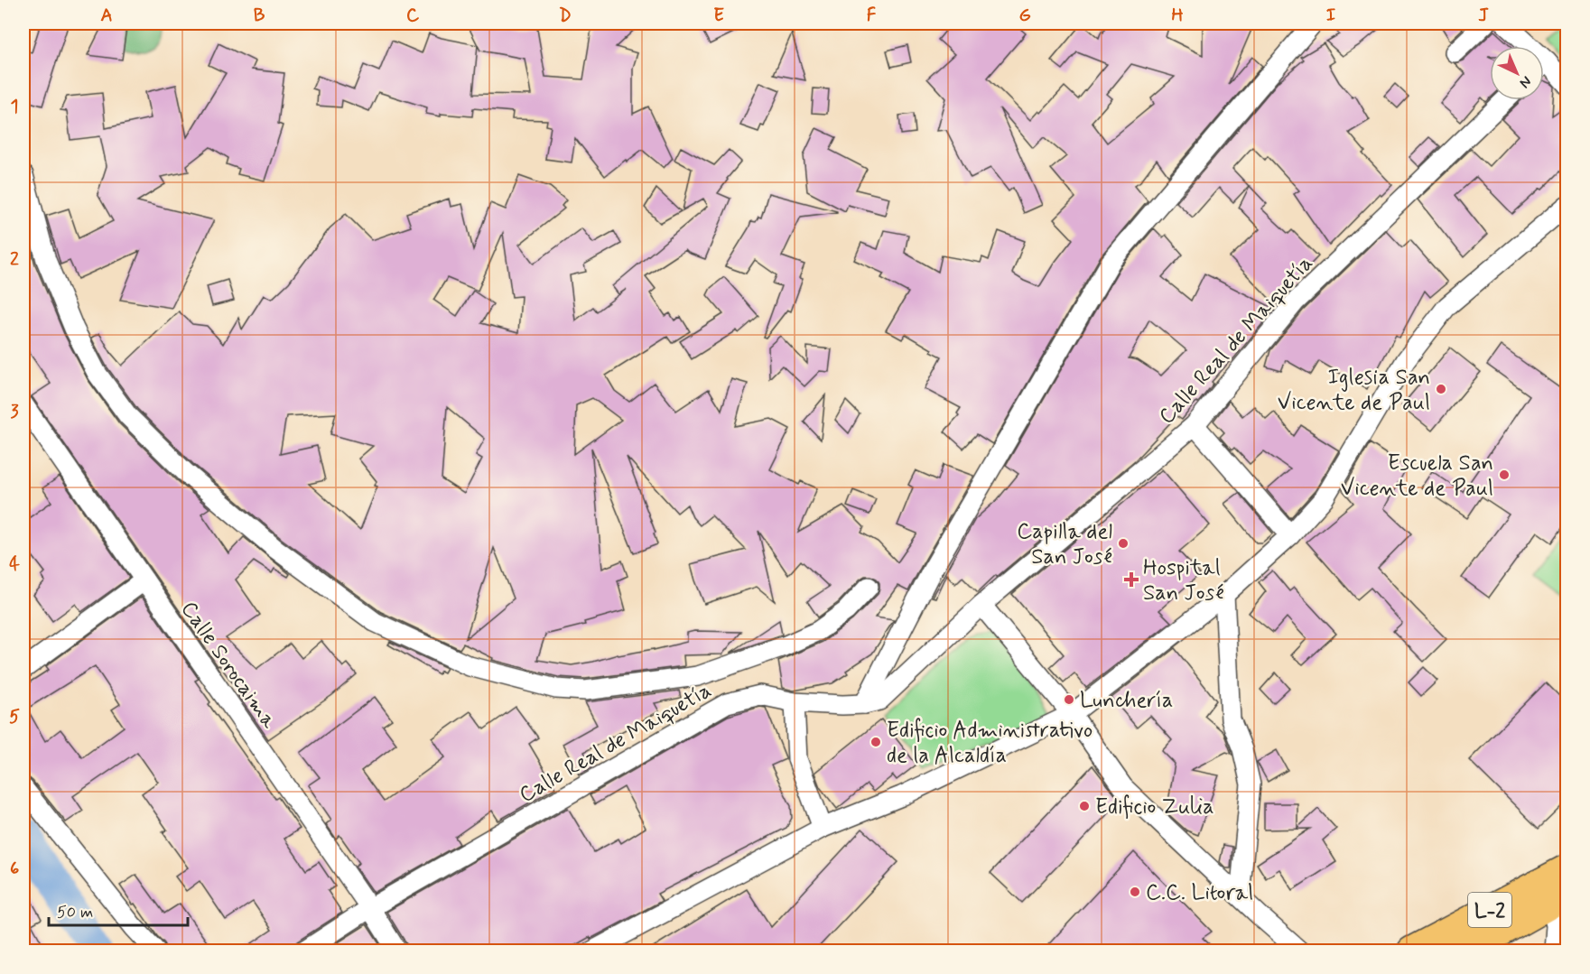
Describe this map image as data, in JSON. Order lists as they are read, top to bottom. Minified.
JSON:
{"streets":{"main road":["L-2"],"street":["Calle Real de Maiquetía","Calle Sorocaima"]},"crossings":[["Calle Real de Maiquetía","Calle Sorocaima"]],"places":{"other":["Iglesia San Vicente de Paul","Escuela San Vicente de Paul","Capilla del San José","Lunchería","Edificio Administrativo de la Alcaldía","Edificio Zulia","C.C. Litoral"],"health":["Hospital San José"]},"scale_bar":"50 m","north":"bottom right","grid":{"columns":["A","B","C","D","E","F","G","H","I","J"],"rows":["1","2","3","4","5","6"]}}
